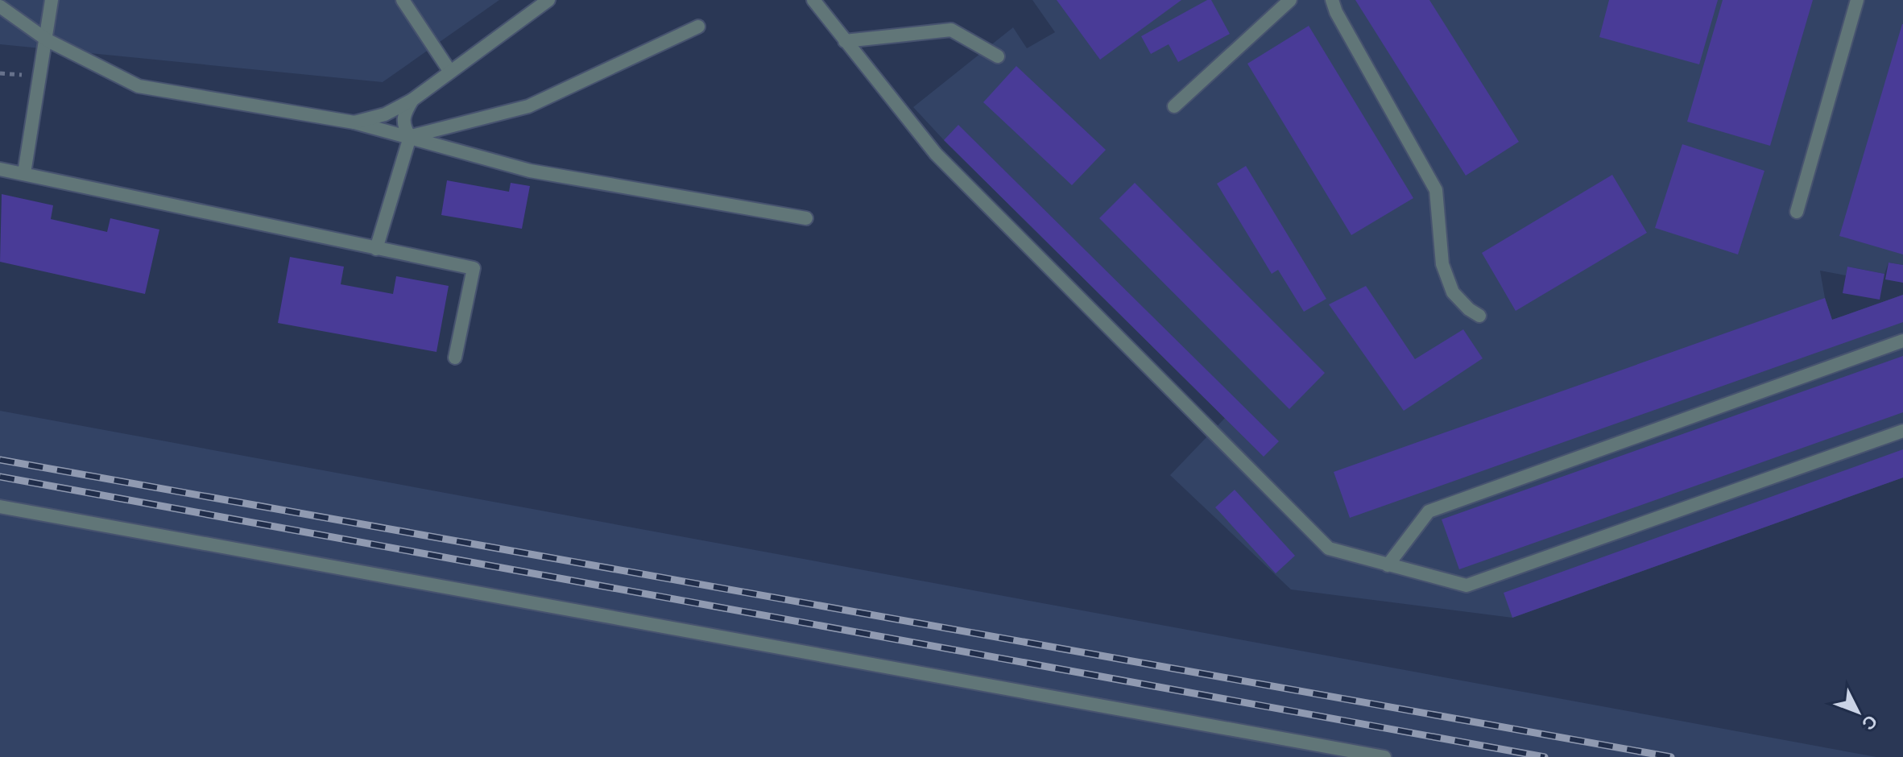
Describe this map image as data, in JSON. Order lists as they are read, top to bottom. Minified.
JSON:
{"north":"bottom right"}
